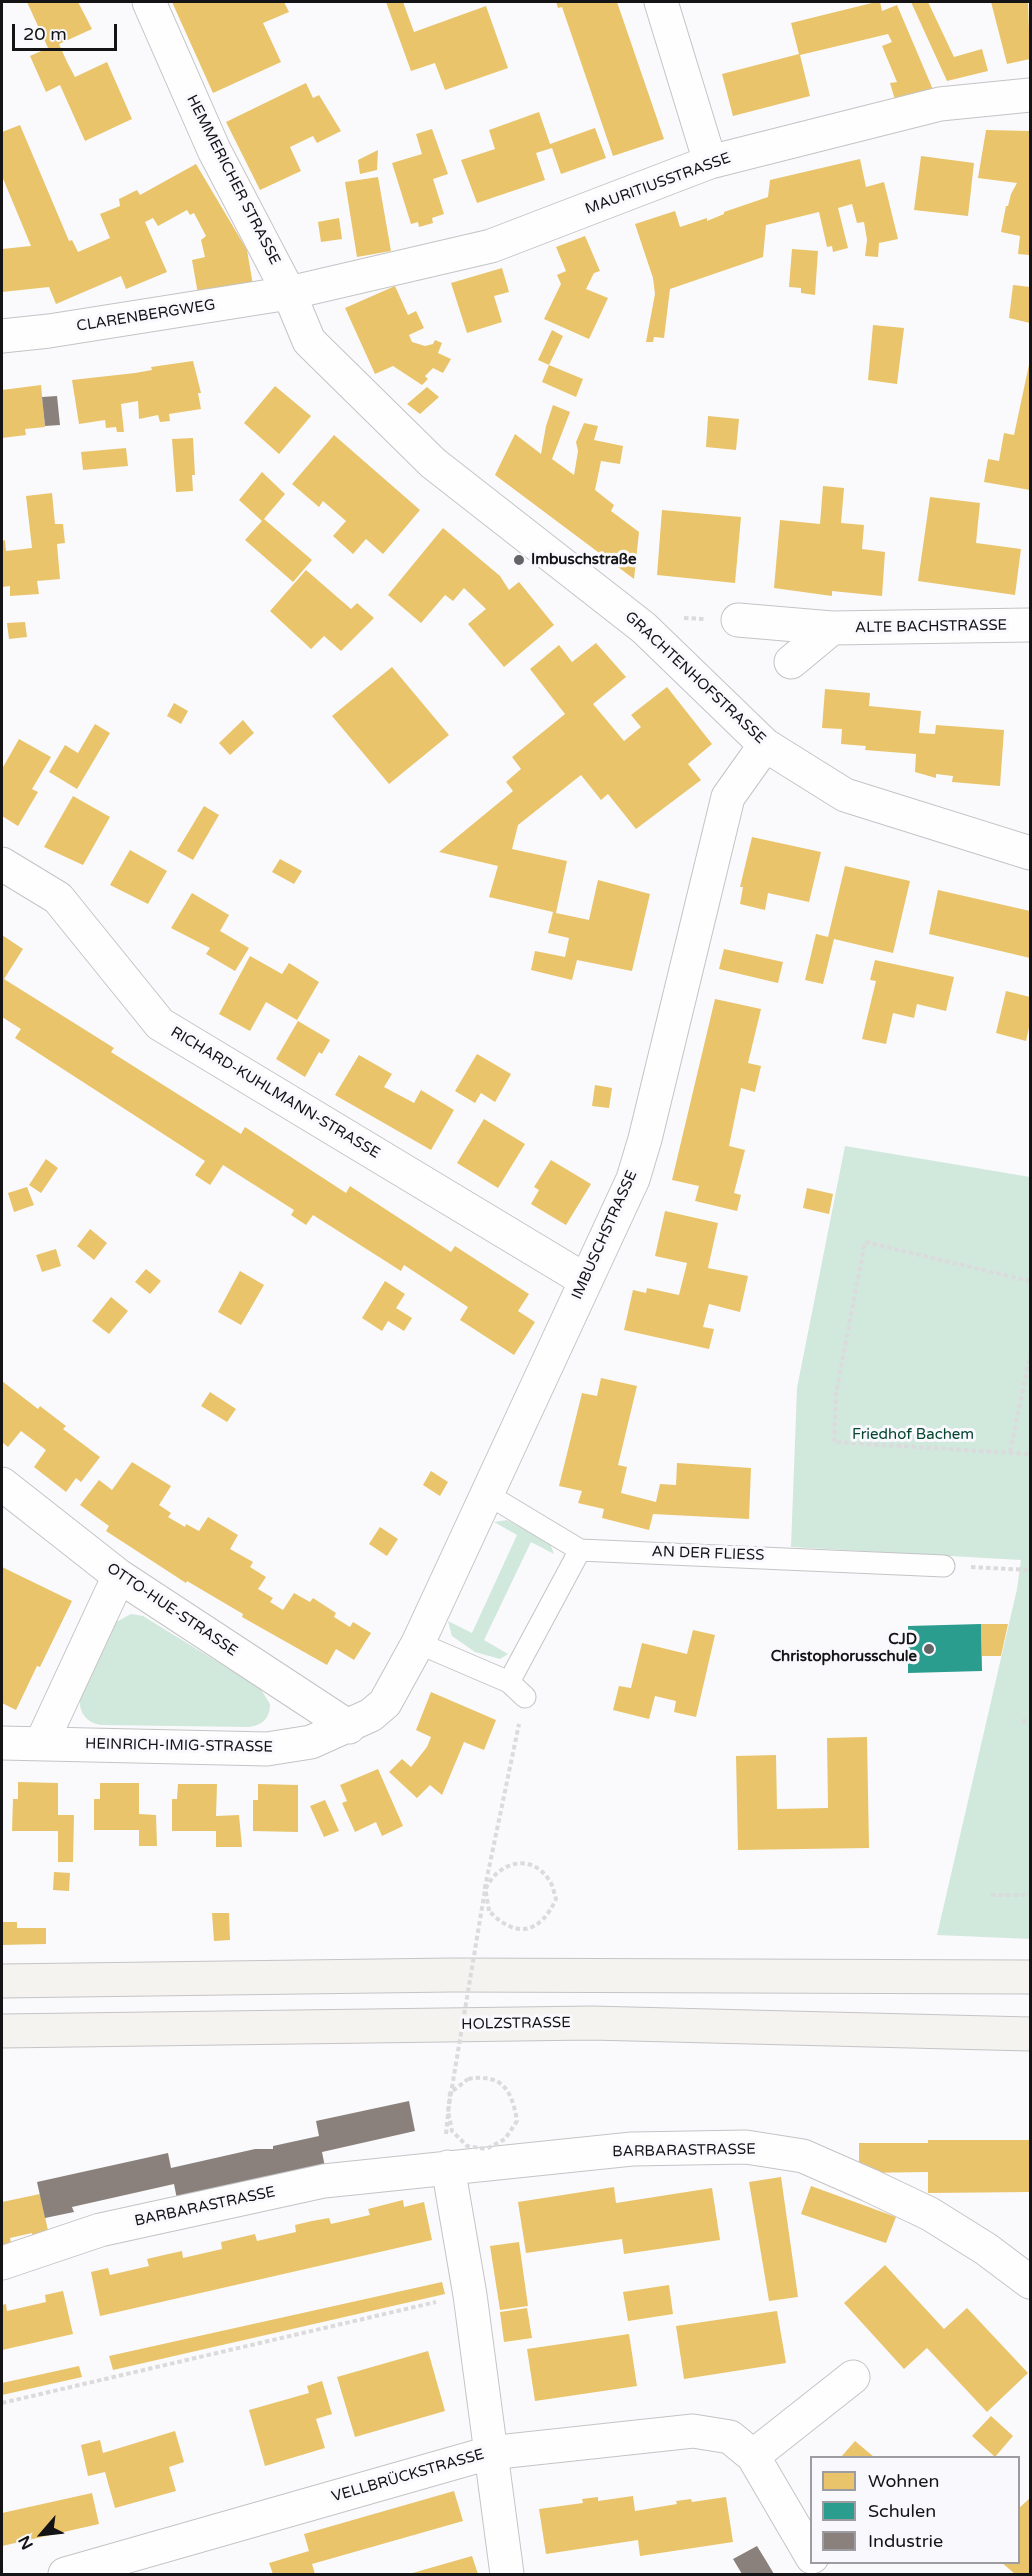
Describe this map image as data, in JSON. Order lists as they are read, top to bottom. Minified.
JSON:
{"streets":{"main road":["HOLZSTRASSE"],"street":["HEMMERICHER STRASSE","MAURITIUSSTRASSE","CLARENBERGWEG","ALTE BACHSTRASSE","GRACHTENHOFSTRASSE","RICHARD-KUHLMANN-STRASSE","IMBUSCHSTRASSE","OTTO-HUE-STRASSE","HEINRICH-IMIG-STRASSE","BARBARASTRASSE","VELLBRÜCKSTRASSE"],"lane":["AN DER FLIESS"]},"crossings":[["HEMMERICHER STRASSE","MAURITIUSSTRASSE"],["HEMMERICHER STRASSE","CLARENBERGWEG"],["HEMMERICHER STRASSE","GRACHTENHOFSTRASSE"],["MAURITIUSSTRASSE","CLARENBERGWEG"],["MAURITIUSSTRASSE","GRACHTENHOFSTRASSE"],["CLARENBERGWEG","GRACHTENHOFSTRASSE"],["GRACHTENHOFSTRASSE","IMBUSCHSTRASSE"],["RICHARD-KUHLMANN-STRASSE","IMBUSCHSTRASSE"],["IMBUSCHSTRASSE","AN DER FLIESS"],["IMBUSCHSTRASSE","HEINRICH-IMIG-STRASSE"],["OTTO-HUE-STRASSE","HEINRICH-IMIG-STRASSE"]],"parks":["Friedhof Bachem"],"places":["Imbuschstraße","CJD Christophorusschule"],"legend":["Wohnen","Schulen","Industrie"],"scale_bar":"20 m","north":"bottom left"}
